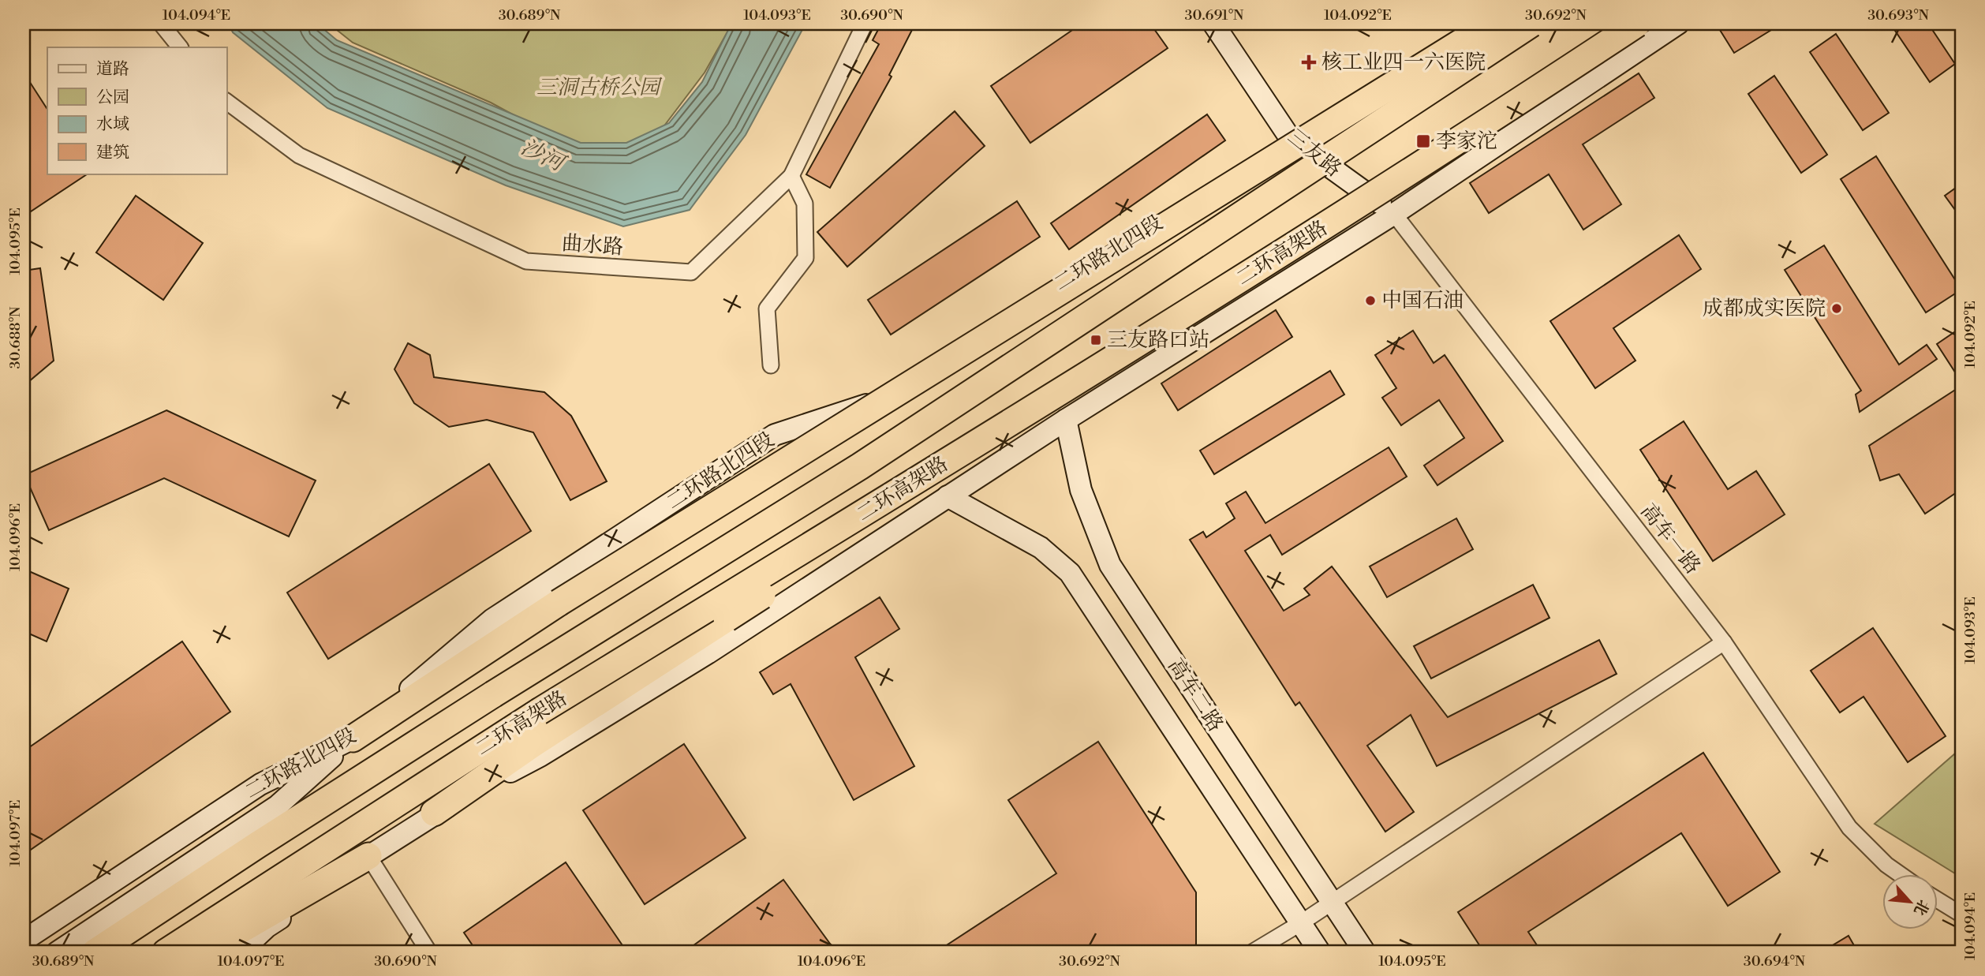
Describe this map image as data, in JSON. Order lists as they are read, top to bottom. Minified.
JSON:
{"streets":{"highway":["二环高架路"],"main road":["三友路","二环路北四段","高车二路"],"street":["曲水路","高车一路"]},"crossings":[["三友路","二环路北四段"],["三友路","高车一路"]],"water":["沙河"],"parks":["三洞古桥公园"],"places":{"health":["核工业四一六医院"],"transit":["李家沱","三友路口站"],"other":["中国石油","成都成实医院"]},"legend":["道路","公园","水域","建筑"],"north":"bottom right","coordinates":["104.094°E","30.689°N","104.093°E","30.690°N","30.691°N","104.092°E","30.692°N","30.693°N","104.095°E","30.688°N","104.096°E","104.097°E","30.694°N"]}
